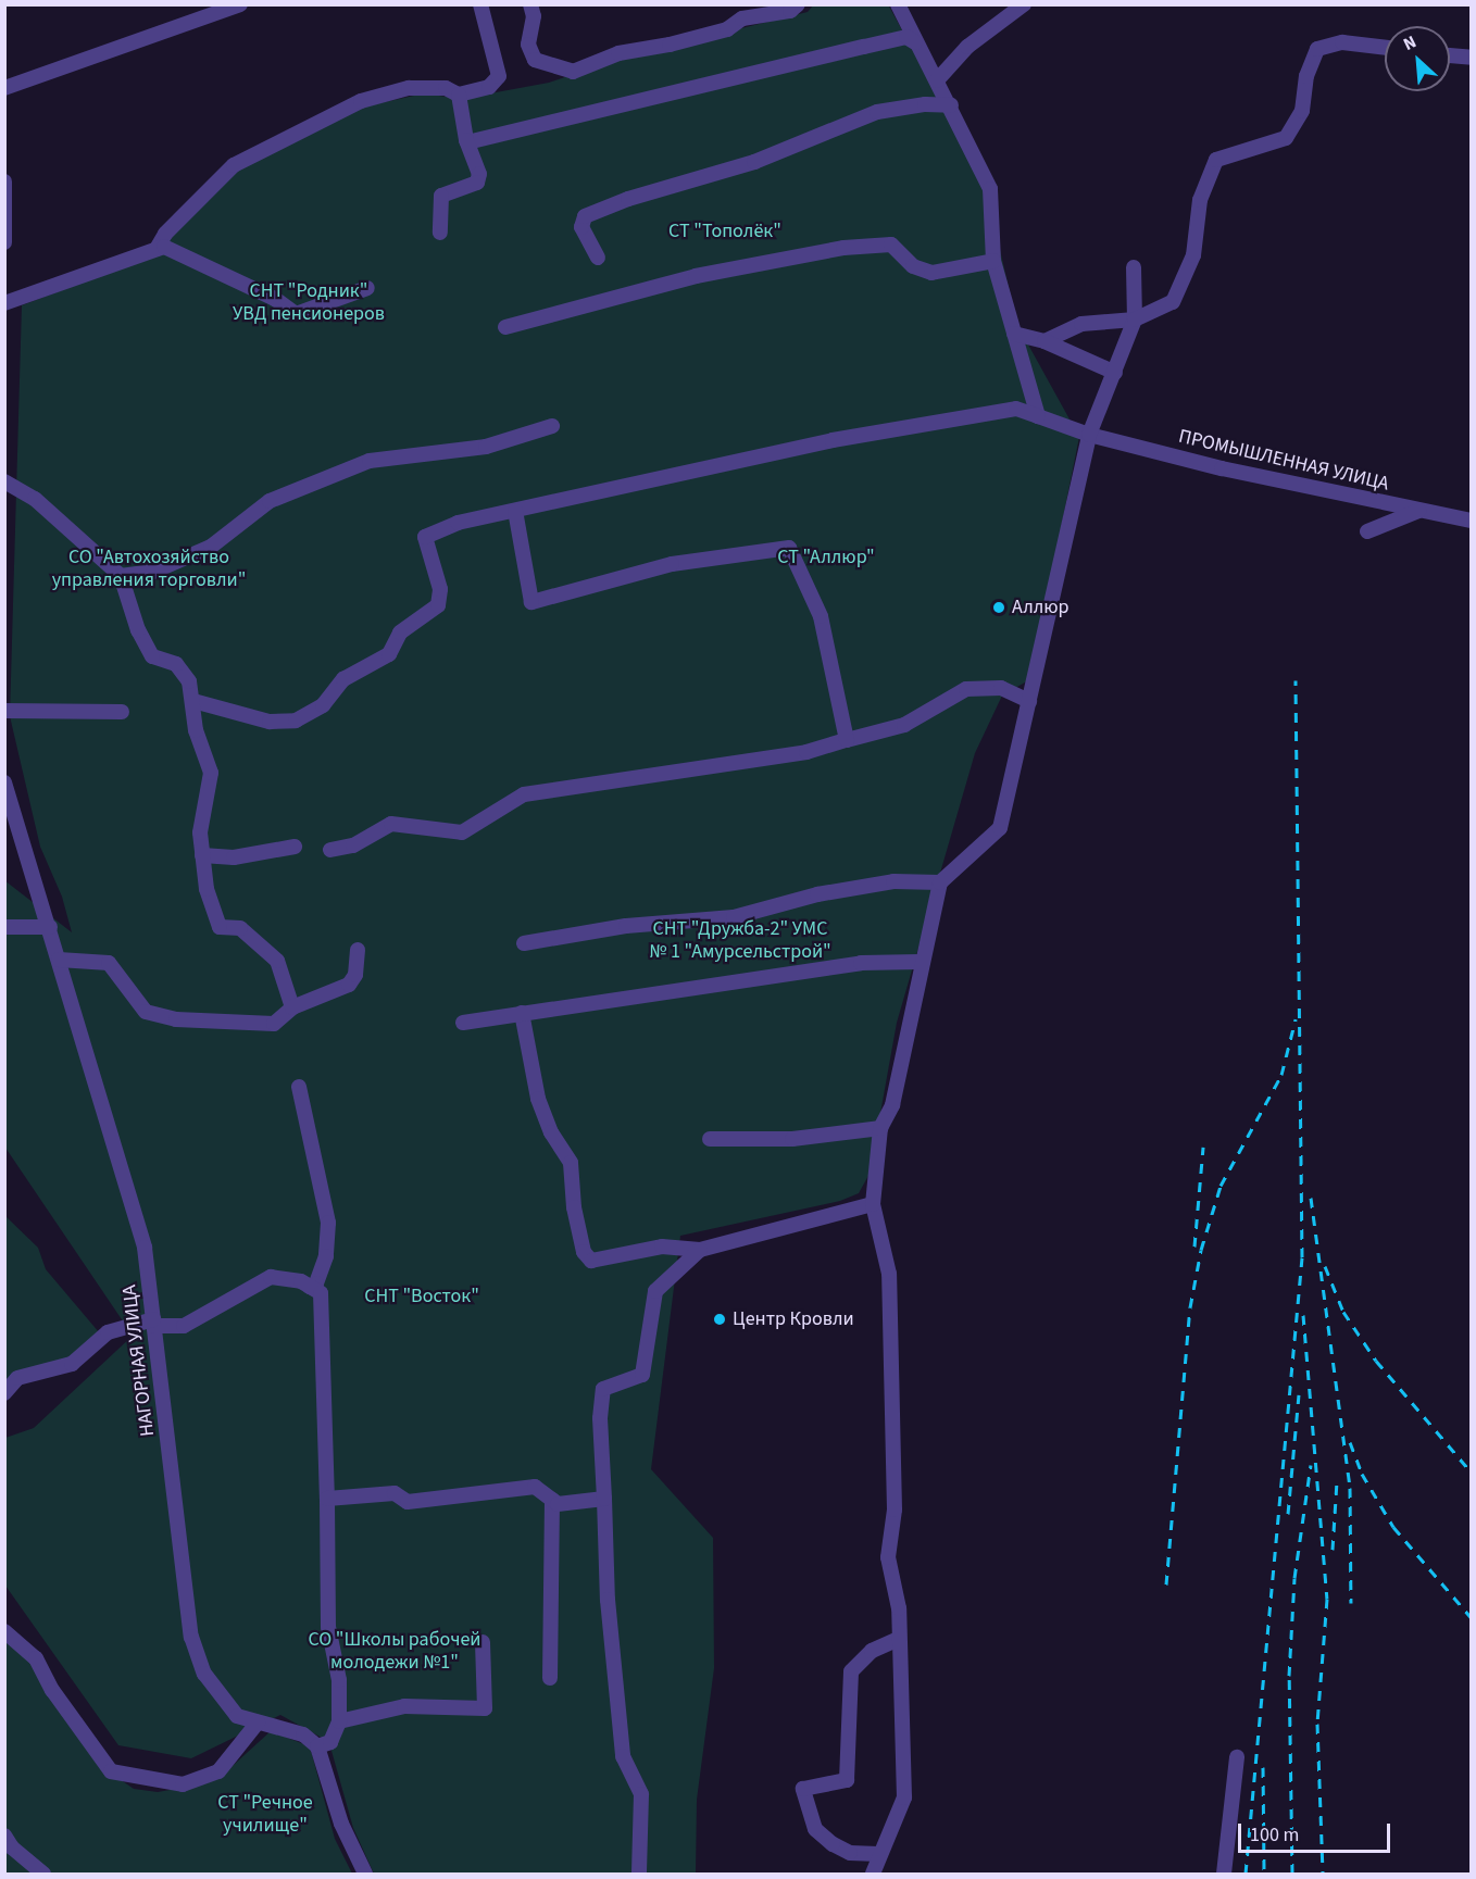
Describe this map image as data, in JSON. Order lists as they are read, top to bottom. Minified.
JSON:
{"streets":{"street":["ПРОМЫШЛЕННАЯ УЛИЦА","НАГОРНАЯ УЛИЦА"]},"parks":["СТ \"Тополёк\"","СНТ \"Родник\" УВД пенсионеров","СТ \"Аллюр\"","СО \"Автохозяйство управления торговли\"","СНТ \"Дружба-2\" УМС № 1 \"Амурсельстрой\"","СНТ \"Восток\"","СО \"Школы рабочей молодежи №1\"","СТ \"Речное училище\""],"places":["Аллюр","Центр Кровли"],"scale_bar":"100 m","north":"top left"}
